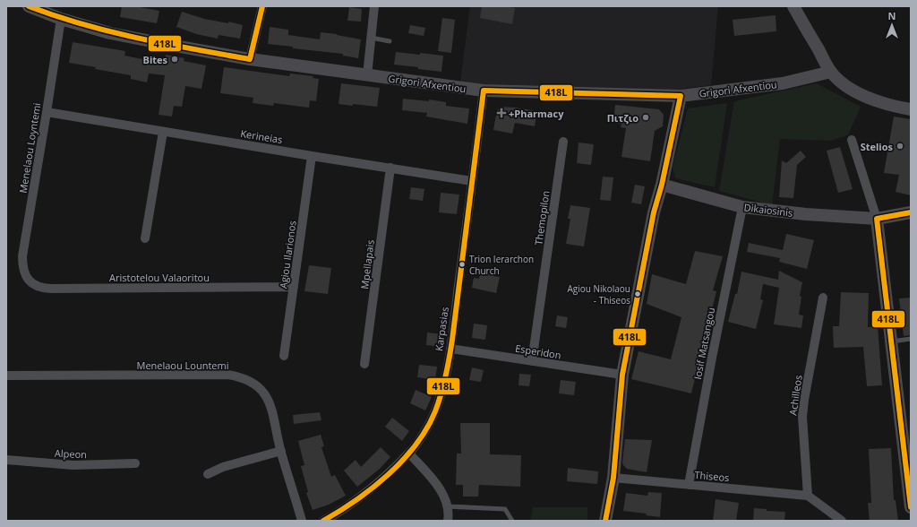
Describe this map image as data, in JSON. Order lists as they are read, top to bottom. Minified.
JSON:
{"streets":{"street":["Grigori Afxentiou","Kerineias","Menelaou Loyntemi","Dikaiosinis","Themopilon","Agiou Ilarionos","Mpellapais","Aristotelou Valaoritou","Karpasias","Iosif Matsangou","Esperidon","Menelaou Lountemi","Achilleos","Alpeon","Thiseos"]},"crossings":[["Grigori Afxentiou","Menelaou Loyntemi"],["Grigori Afxentiou","Karpasias"],["Kerineias","Menelaou Loyntemi"],["Kerineias","Agiou Ilarionos"],["Kerineias","Mpellapais"],["Kerineias","Karpasias"],["Menelaou Loyntemi","Aristotelou Valaoritou"],["Dikaiosinis","Iosif Matsangou"],["Themopilon","Esperidon"],["Agiou Ilarionos","Aristotelou Valaoritou"],["Karpasias","Esperidon"],["Iosif Matsangou","Thiseos"],["Achilleos","Thiseos"]],"places":{"other":["Bites","Πιτζιο","Stelios","Trion Ierarchon Church","Agiou Nikolaou - Thiseos"],"health":["+Pharmacy"]},"lines":["transit line 418L"],"north":"top"}
